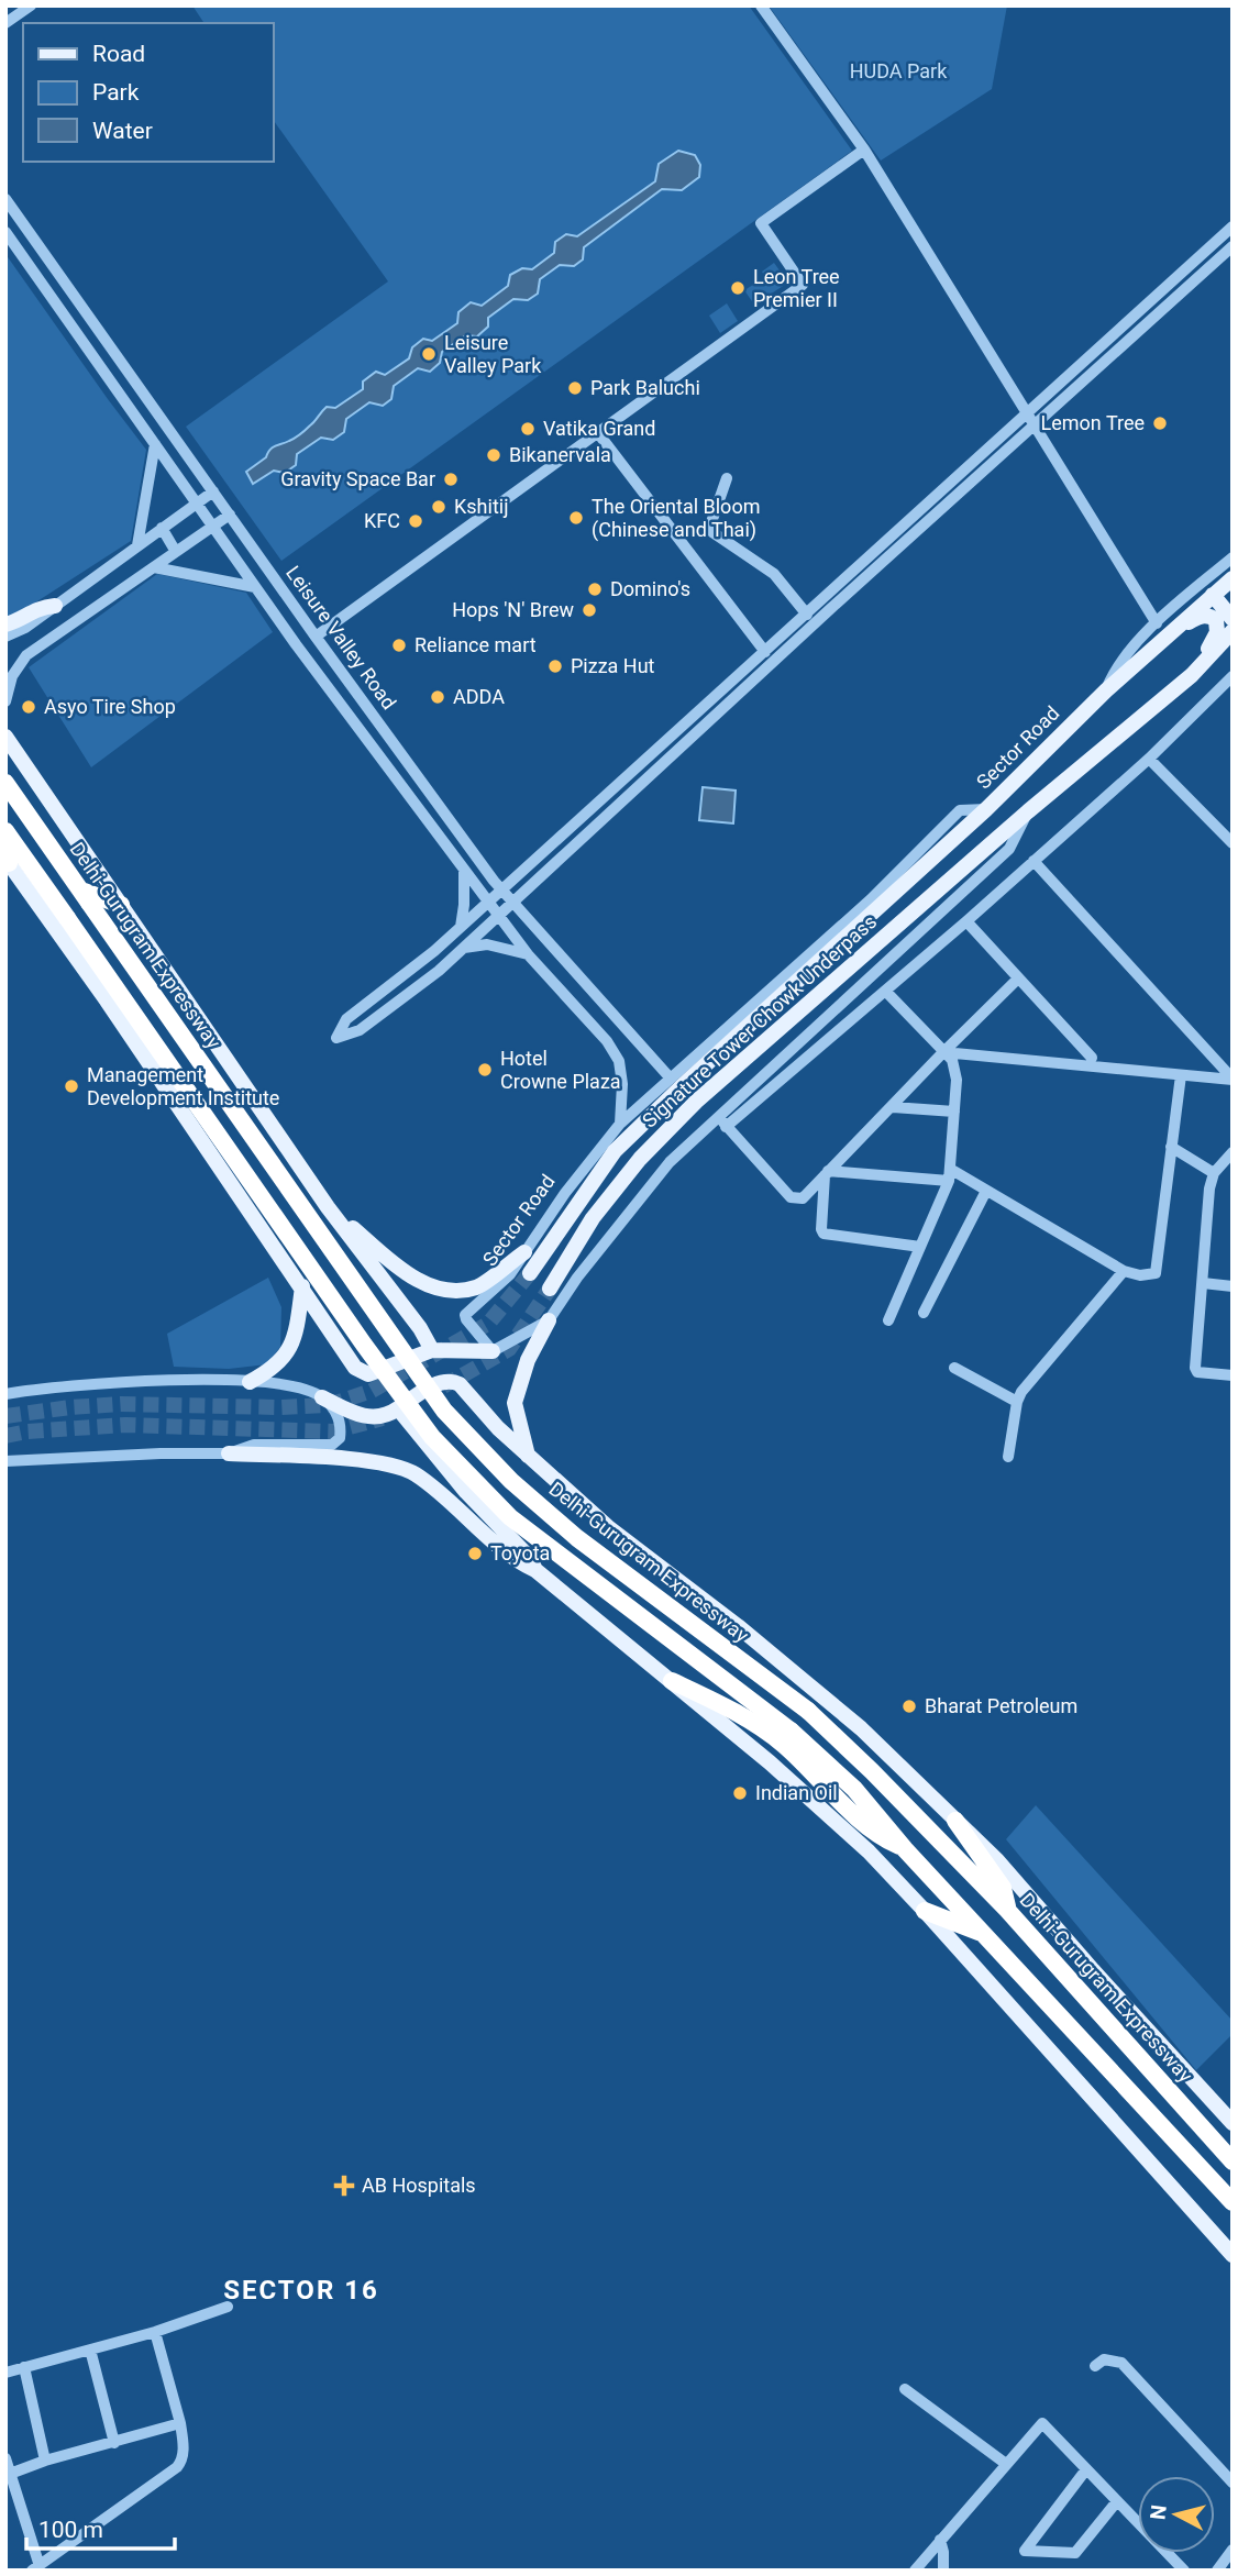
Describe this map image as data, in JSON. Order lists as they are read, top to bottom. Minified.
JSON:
{"streets":{"highway":["Delhi-Gurugram Expressway"],"main road":["Sector Road","Signature Tower Chowk Underpass"],"street":["Leisure Valley Road"]},"crossings":[["Leisure Valley Road","Sector Road"],["Sector Road","Signature Tower Chowk Underpass"]],"districts":["SECTOR 16"],"parks":["HUDA Park"],"places":{"other":["Leon Tree Premier II","Leisure Valley Park","Park Baluchi","Lemon Tree","Vatika Grand","Bikanervala","Gravity Space Bar","Kshitij","The Oriental Bloom (Chinese and Thai)","KFC","Domino's","Hops 'N' Brew","Reliance mart","Pizza Hut","ADDA","Asyo Tire Shop","Hotel Crowne Plaza","Management Development Institute","Toyota","Bharat Petroleum","Indian Oil"],"health":["AB Hospitals"]},"legend":["Road","Park","Water"],"scale_bar":"100 m","north":"left"}
